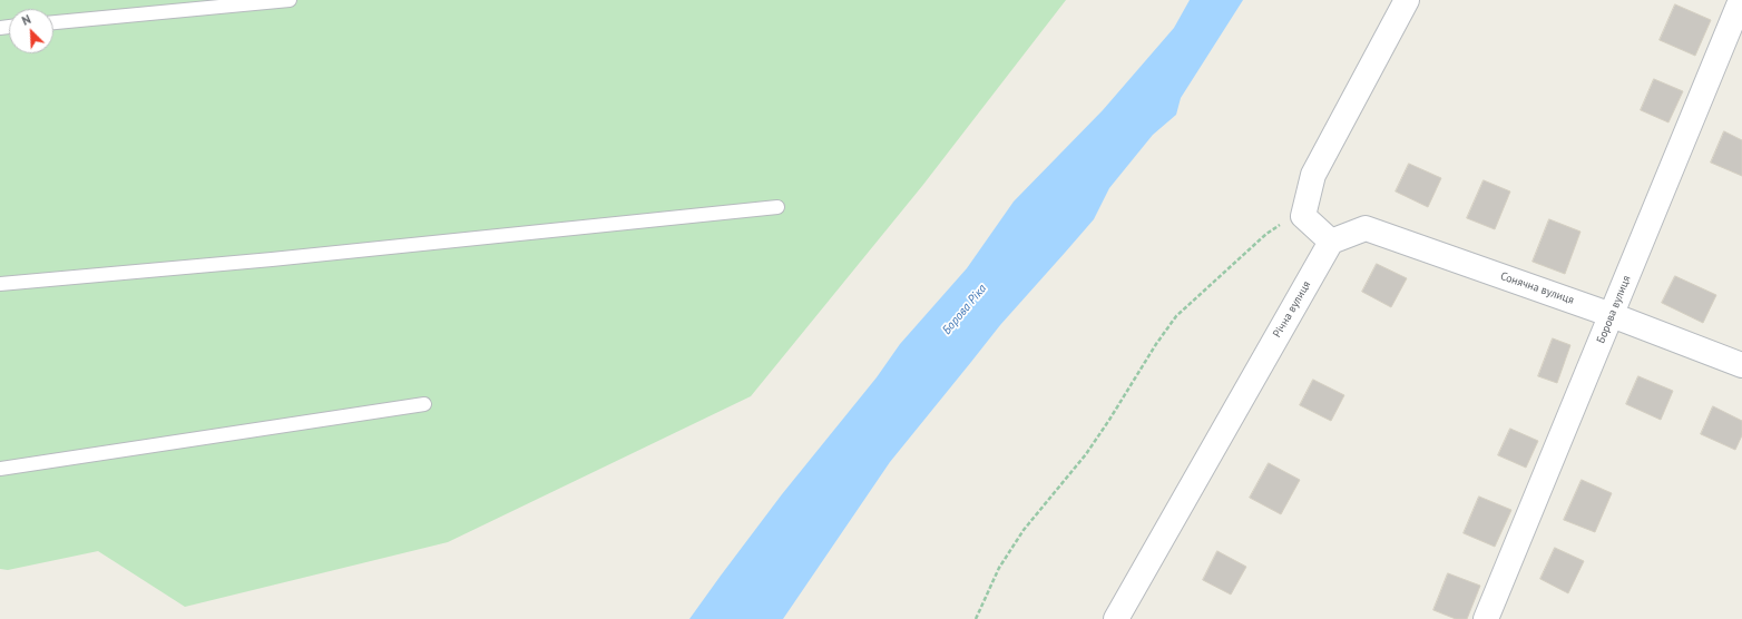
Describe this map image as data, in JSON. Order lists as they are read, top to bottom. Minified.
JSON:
{"streets":{"street":["Сонячна вулиця","Річна вулиця","Борова вулиця"]},"crossings":[["Сонячна вулиця","Річна вулиця"],["Сонячна вулиця","Борова вулиця"]],"water":["Борова Ріка"],"north":"top left"}
